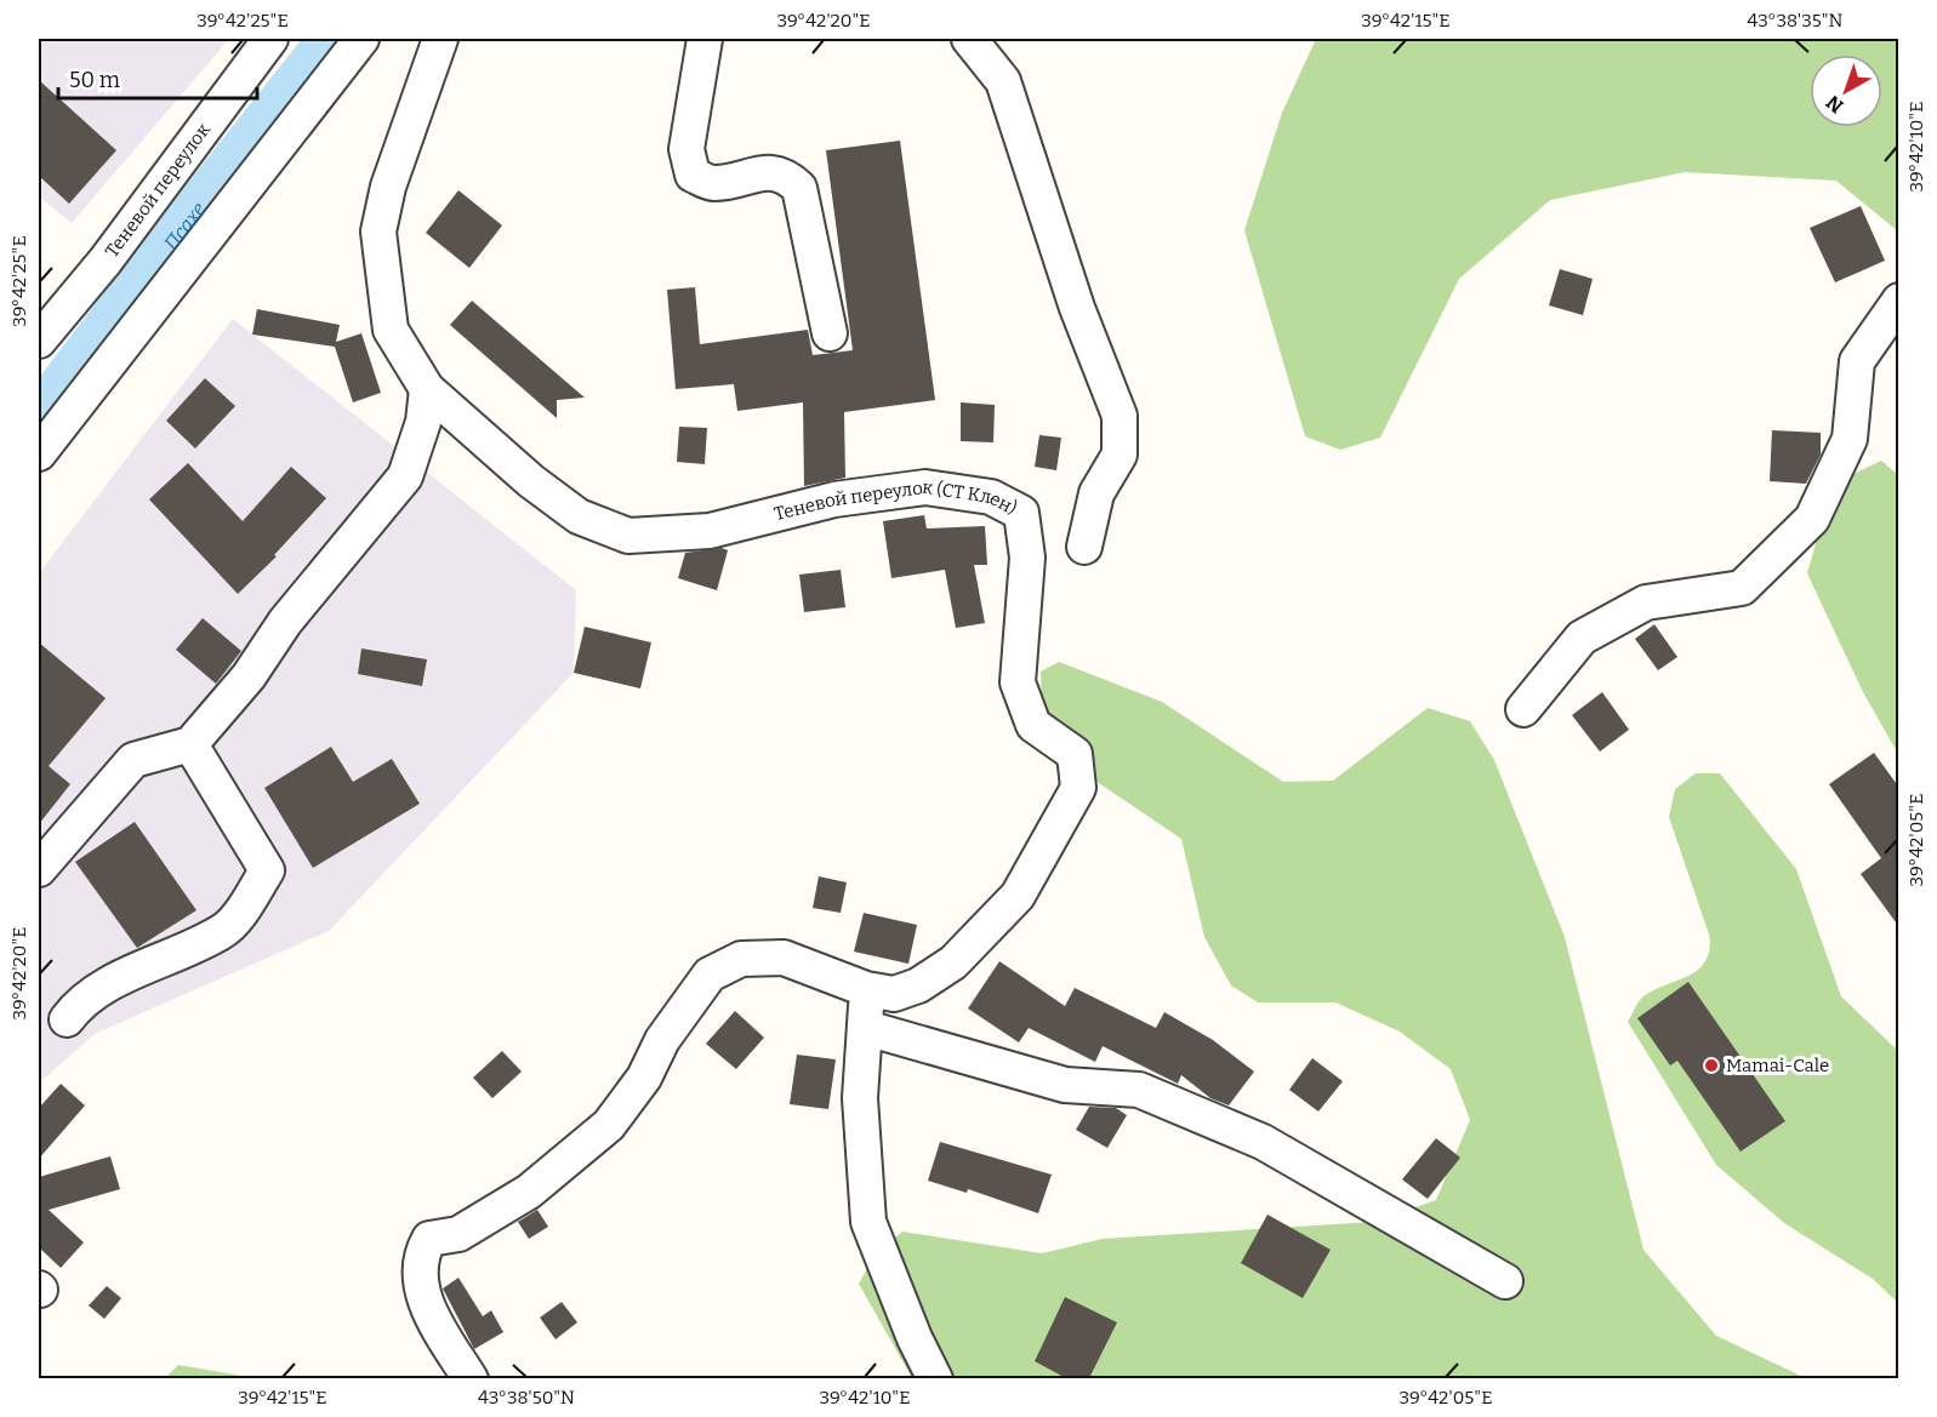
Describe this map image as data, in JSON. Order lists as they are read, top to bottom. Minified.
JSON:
{"streets":{"street":["Теневой переулок","Теневой переулок (СТ Клен)"]},"water":["Псахе"],"places":["Mamai-Cale"],"scale_bar":"50 m","north":"bottom left","coordinates":["39°42'25\"E","39°42'20\"E","39°42'15\"E","43°38'35\"N","39°42'10\"E","39°42'05\"E","43°38'50\"N"]}
